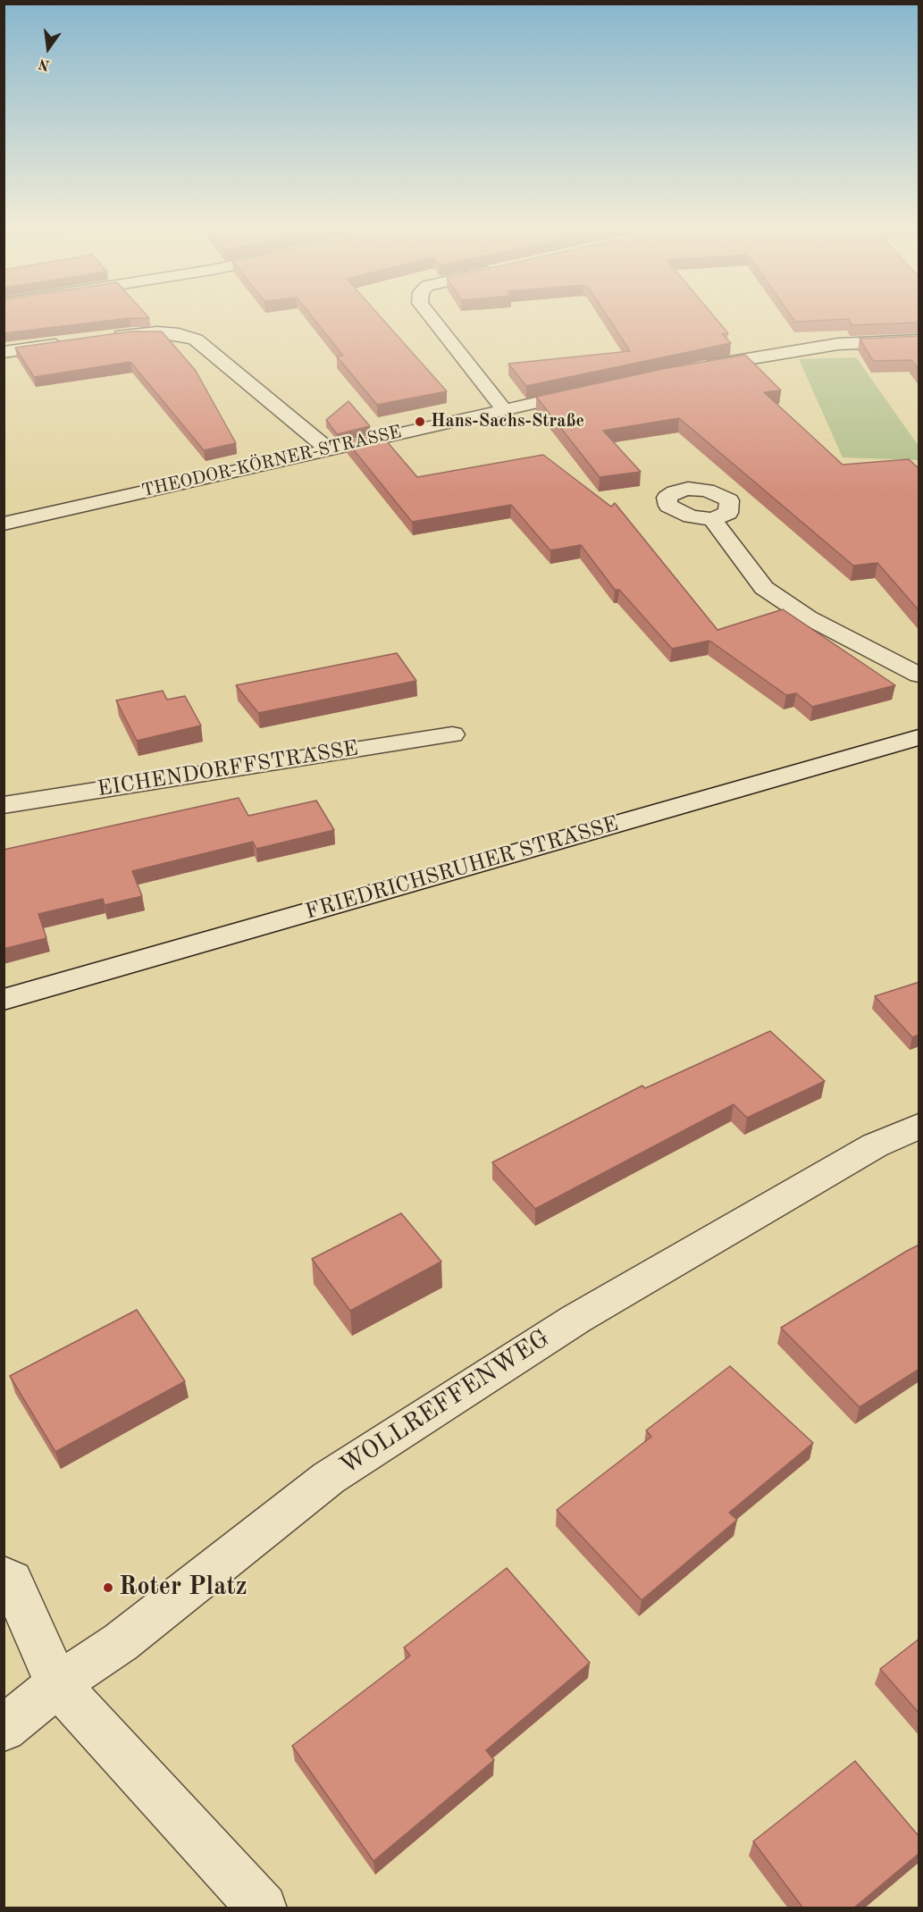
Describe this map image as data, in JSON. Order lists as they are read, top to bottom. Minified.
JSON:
{"streets":{"street":["THEODOR-KÖRNER-STRASSE","EICHENDORFFSTRASSE","FRIEDRICHSRUHER STRASSE","WOLLREFFENWEG"]},"places":["Hans-Sachs-Straße","Roter Platz"],"north":"bottom"}
